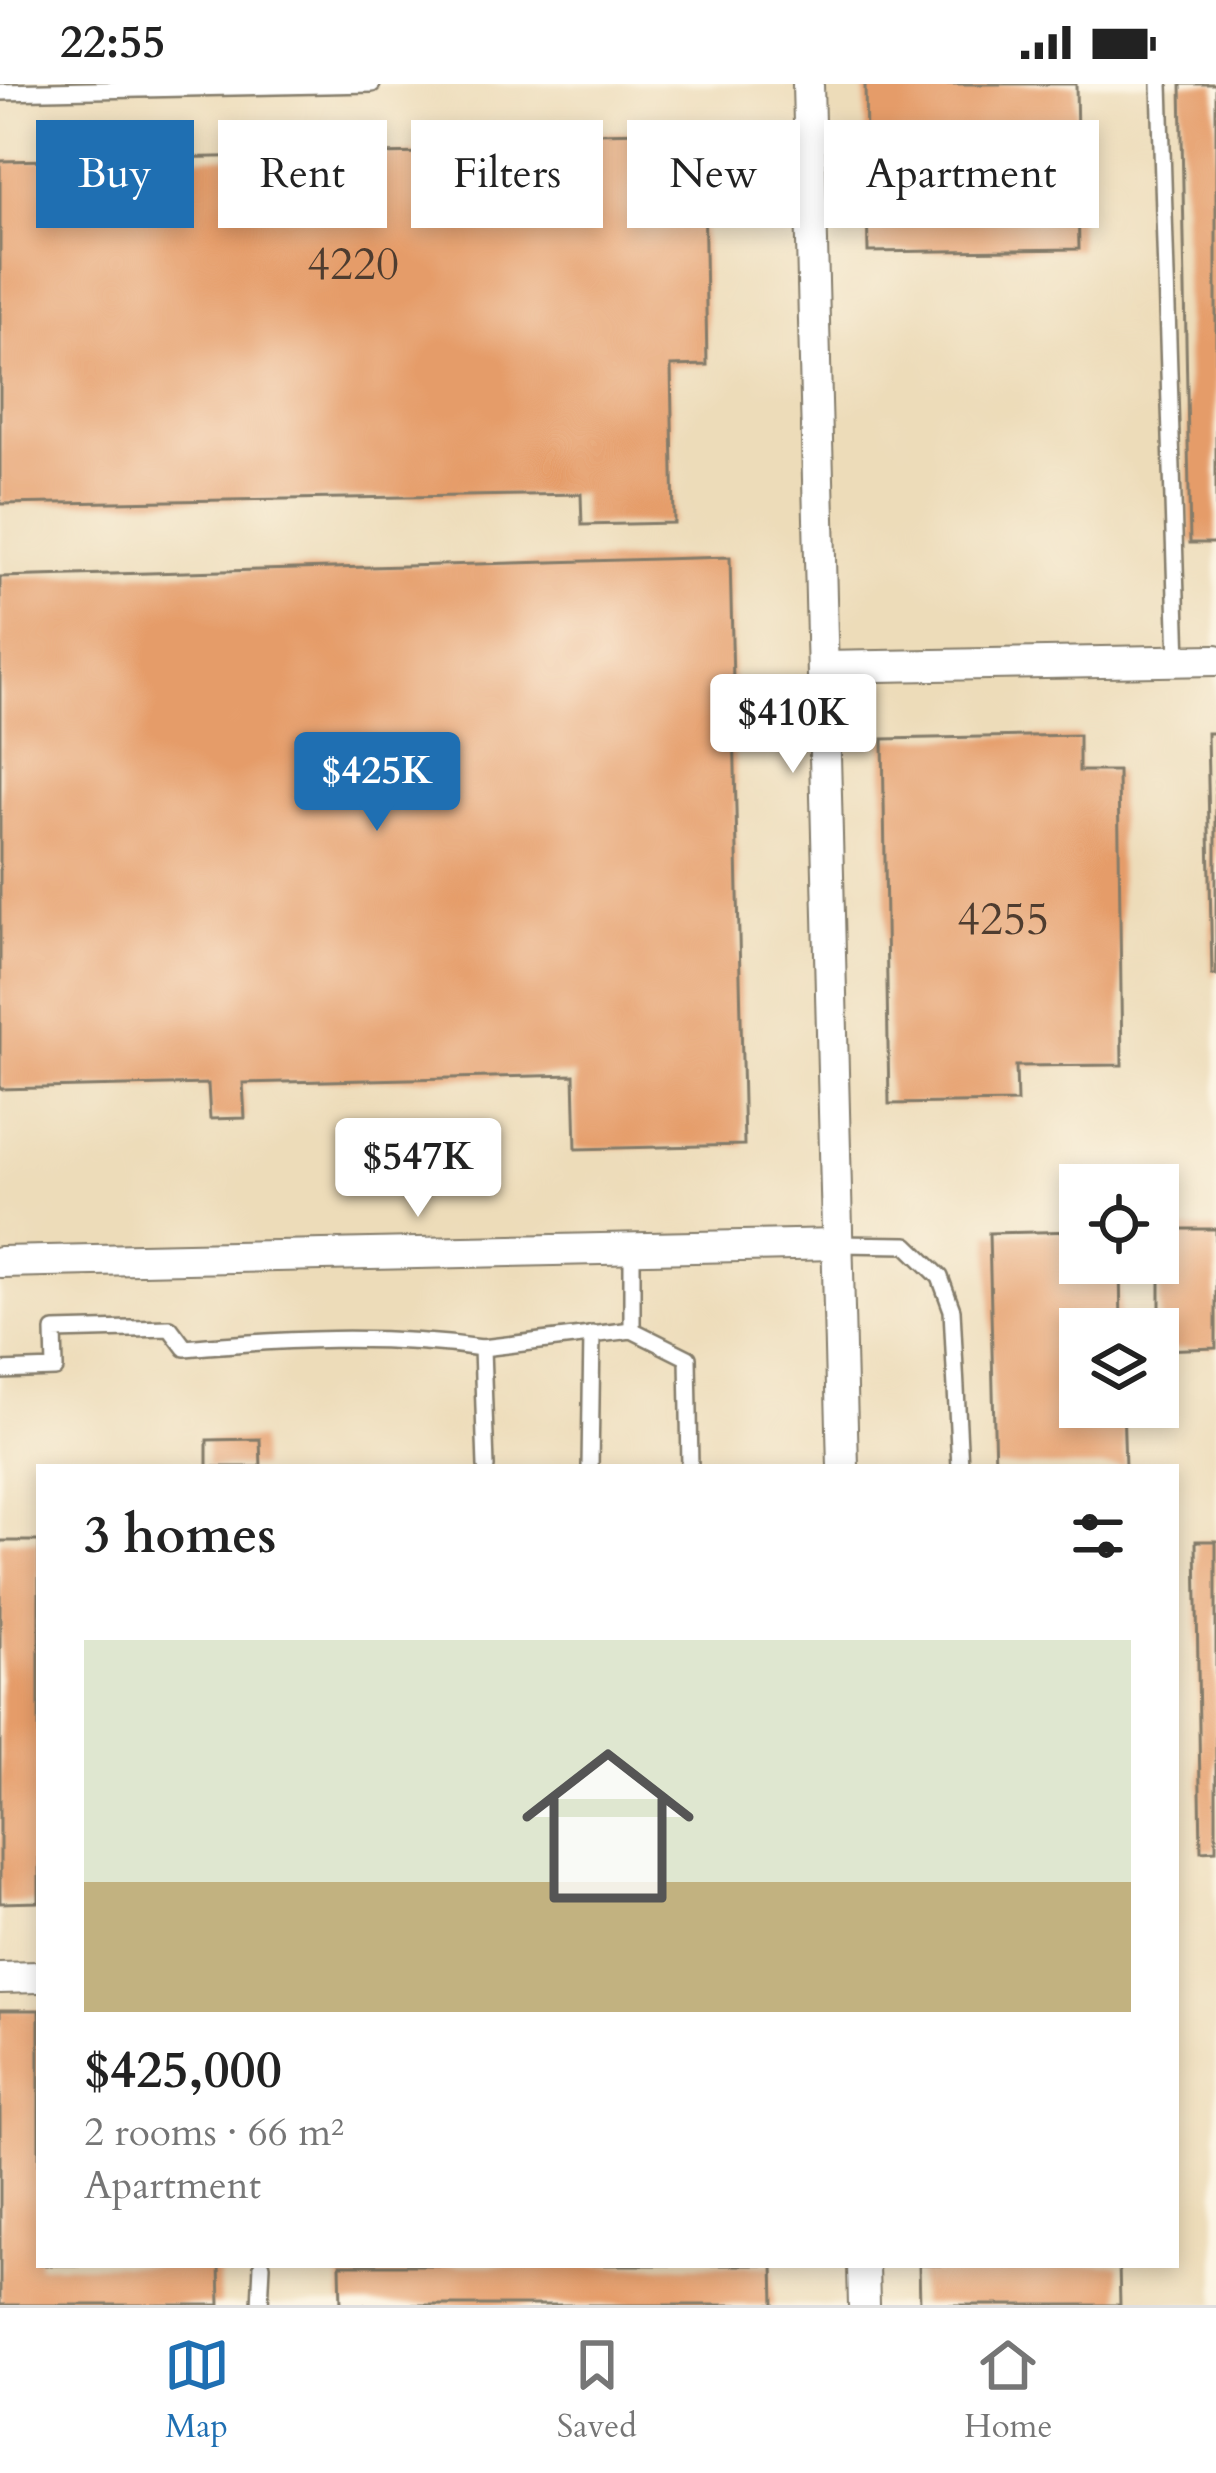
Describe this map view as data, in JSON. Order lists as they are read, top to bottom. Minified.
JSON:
{"house_numbers":["4220","4255"],"page":{"status":"22:55","chip":["Buy","Rent","Filters","New","Apartment"],"price":["$410K","$425K","$547K"],"heading":"3 homes","list":[{"name":"$425,000","note":"2 rooms · 66 m² · Apartment"}],"tabs":["Map","Saved","Home"]}}
